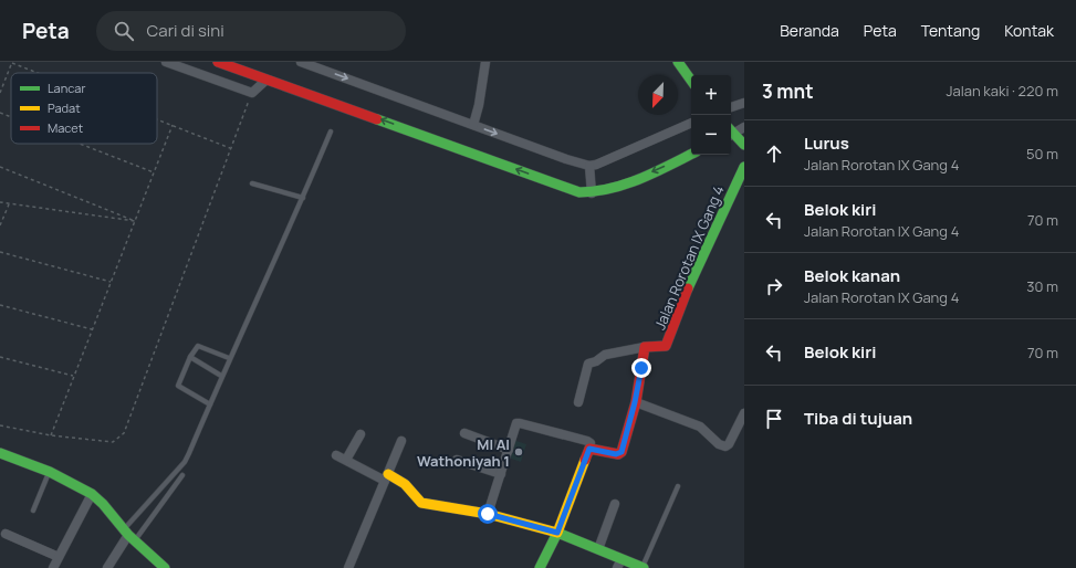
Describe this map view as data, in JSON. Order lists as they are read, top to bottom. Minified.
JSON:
{"streets":{"street":["Jalan Rorotan IX Gang 4"]},"places":["MI Al Wathoniyah 1"],"legend":["Lancar","Padat","Macet"],"north":"bottom left","page":{"header":"Peta","search":"Cari di sini","nav":["Beranda","Peta","Tentang","Kontak"],"heading":["3 mnt","Jalan kaki · 220 m"],"map_buttons":["+","−"],"list":[["Lurus","Jalan Rorotan IX Gang 4","50 m"],["Belok kiri","Jalan Rorotan IX Gang 4","70 m"],["Belok kanan","Jalan Rorotan IX Gang 4","30 m"],["Belok kiri","70 m"],"Tiba di tujuan"]}}
